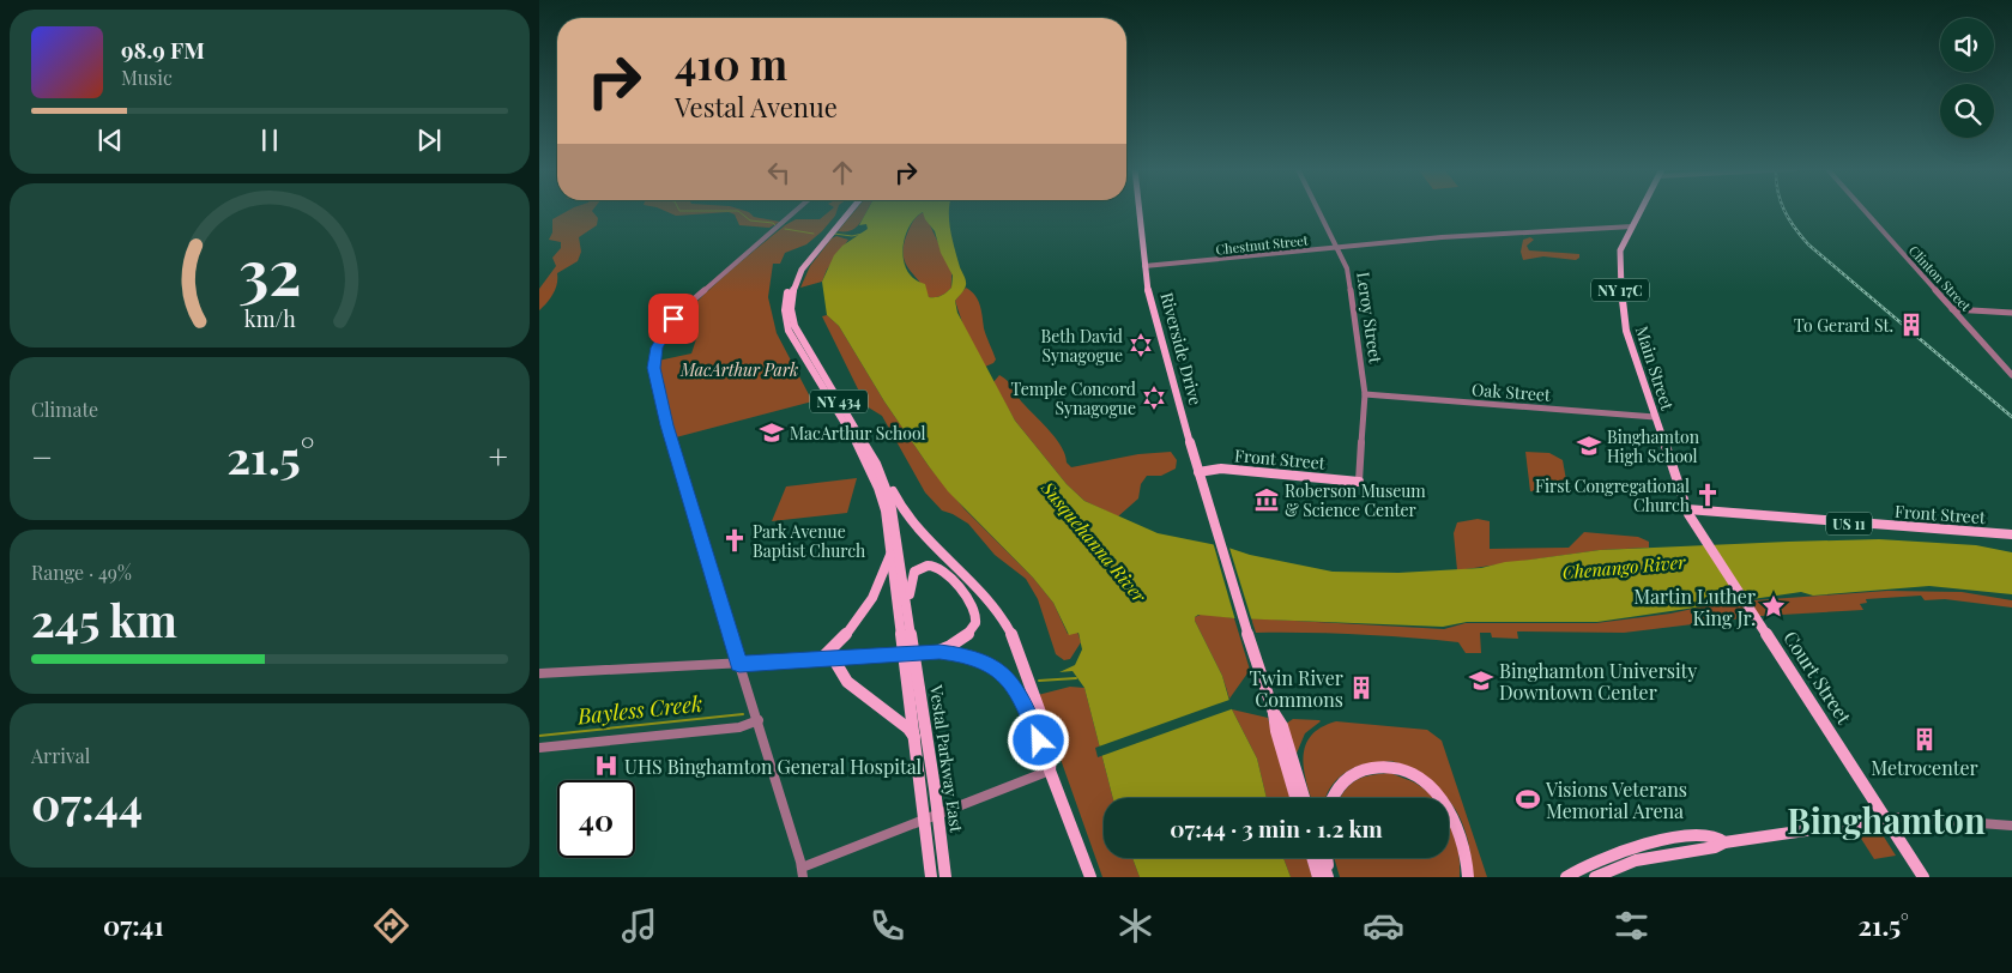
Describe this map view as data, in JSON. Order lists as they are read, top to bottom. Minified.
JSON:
{"streets":{"main road":["NY 17C","Riverside Drive","Main Street","NY 434","Front Street","US 11","Court Street","Vestal Parkway East"],"street":["Chestnut Street","Clinton Street","Leroy Street","Oak Street"]},"crossings":[["Chestnut Street","Leroy Street"],["Chestnut Street","Riverside Drive"],["Chestnut Street","Main Street"],["Leroy Street","Oak Street"],["Leroy Street","Front Street"],["Riverside Drive","Front Street"],["Main Street","Oak Street"],["Main Street","Front Street"],["Main Street","Court Street"],["Front Street","Court Street"]],"districts":["Binghamton"],"water":["Susquehanna River","Chenango River","Bayless Creek"],"parks":["MacArthur Park"],"places":{"building":["To Gerard St.","Twin River Commons","Metrocenter"],"synagogue":["Beth David Synagogue","Temple Concord Synagogue"],"school or university":["MacArthur School","Binghamton High School","Binghamton University Downtown Center"],"church":["First Congregational Church","Park Avenue Baptist Church"],"museum":["Roberson Museum & Science Center"],"place":["Martin Luther King Jr."],"hospital":["UHS Binghamton General Hospital"],"sports":["Visions Veterans Memorial Arena"]},"page":{"turn":["410 m","Vestal Avenue"],"song":["98.9 FM","Music"],"tile":["Climate",["Range · 49%","245 km"],["Arrival","07:44"]],"heat":["−","21.5°","+"],"limit":"40","trip":"07:44 · 3 min · 1.2 km","tabs":["07:41","21.5°"],"gauge":["32","km/h"]}}
